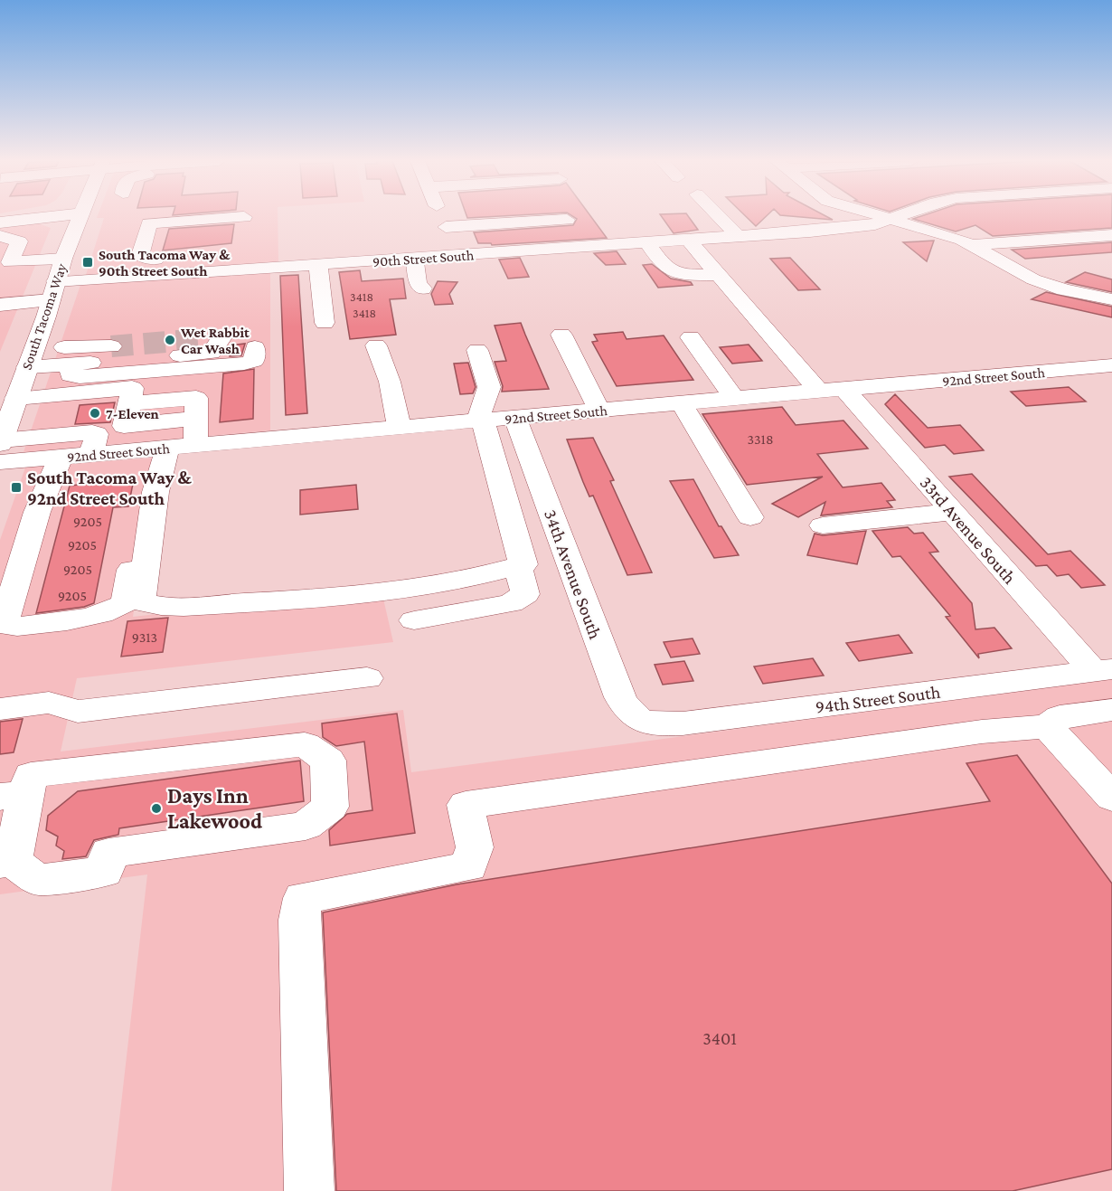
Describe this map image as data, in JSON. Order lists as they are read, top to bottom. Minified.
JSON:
{"streets":{"street":["90th Street South","South Tacoma Way","92nd Street South","33rd Avenue South","34th Avenue South","94th Street South"]},"crossings":[["90th Street South","33rd Avenue South"],["92nd Street South","33rd Avenue South"],["92nd Street South","34th Avenue South"],["33rd Avenue South","94th Street South"],["34th Avenue South","94th Street South"]],"places":{"transit":["South Tacoma Way & 90th Street South","South Tacoma Way & 92nd Street South"],"other":["Wet Rabbit Car Wash","7-Eleven","Days Inn Lakewood"]},"house_numbers":["3418","3418","3318","9205","9205","9205","9205","9313","3401"]}
